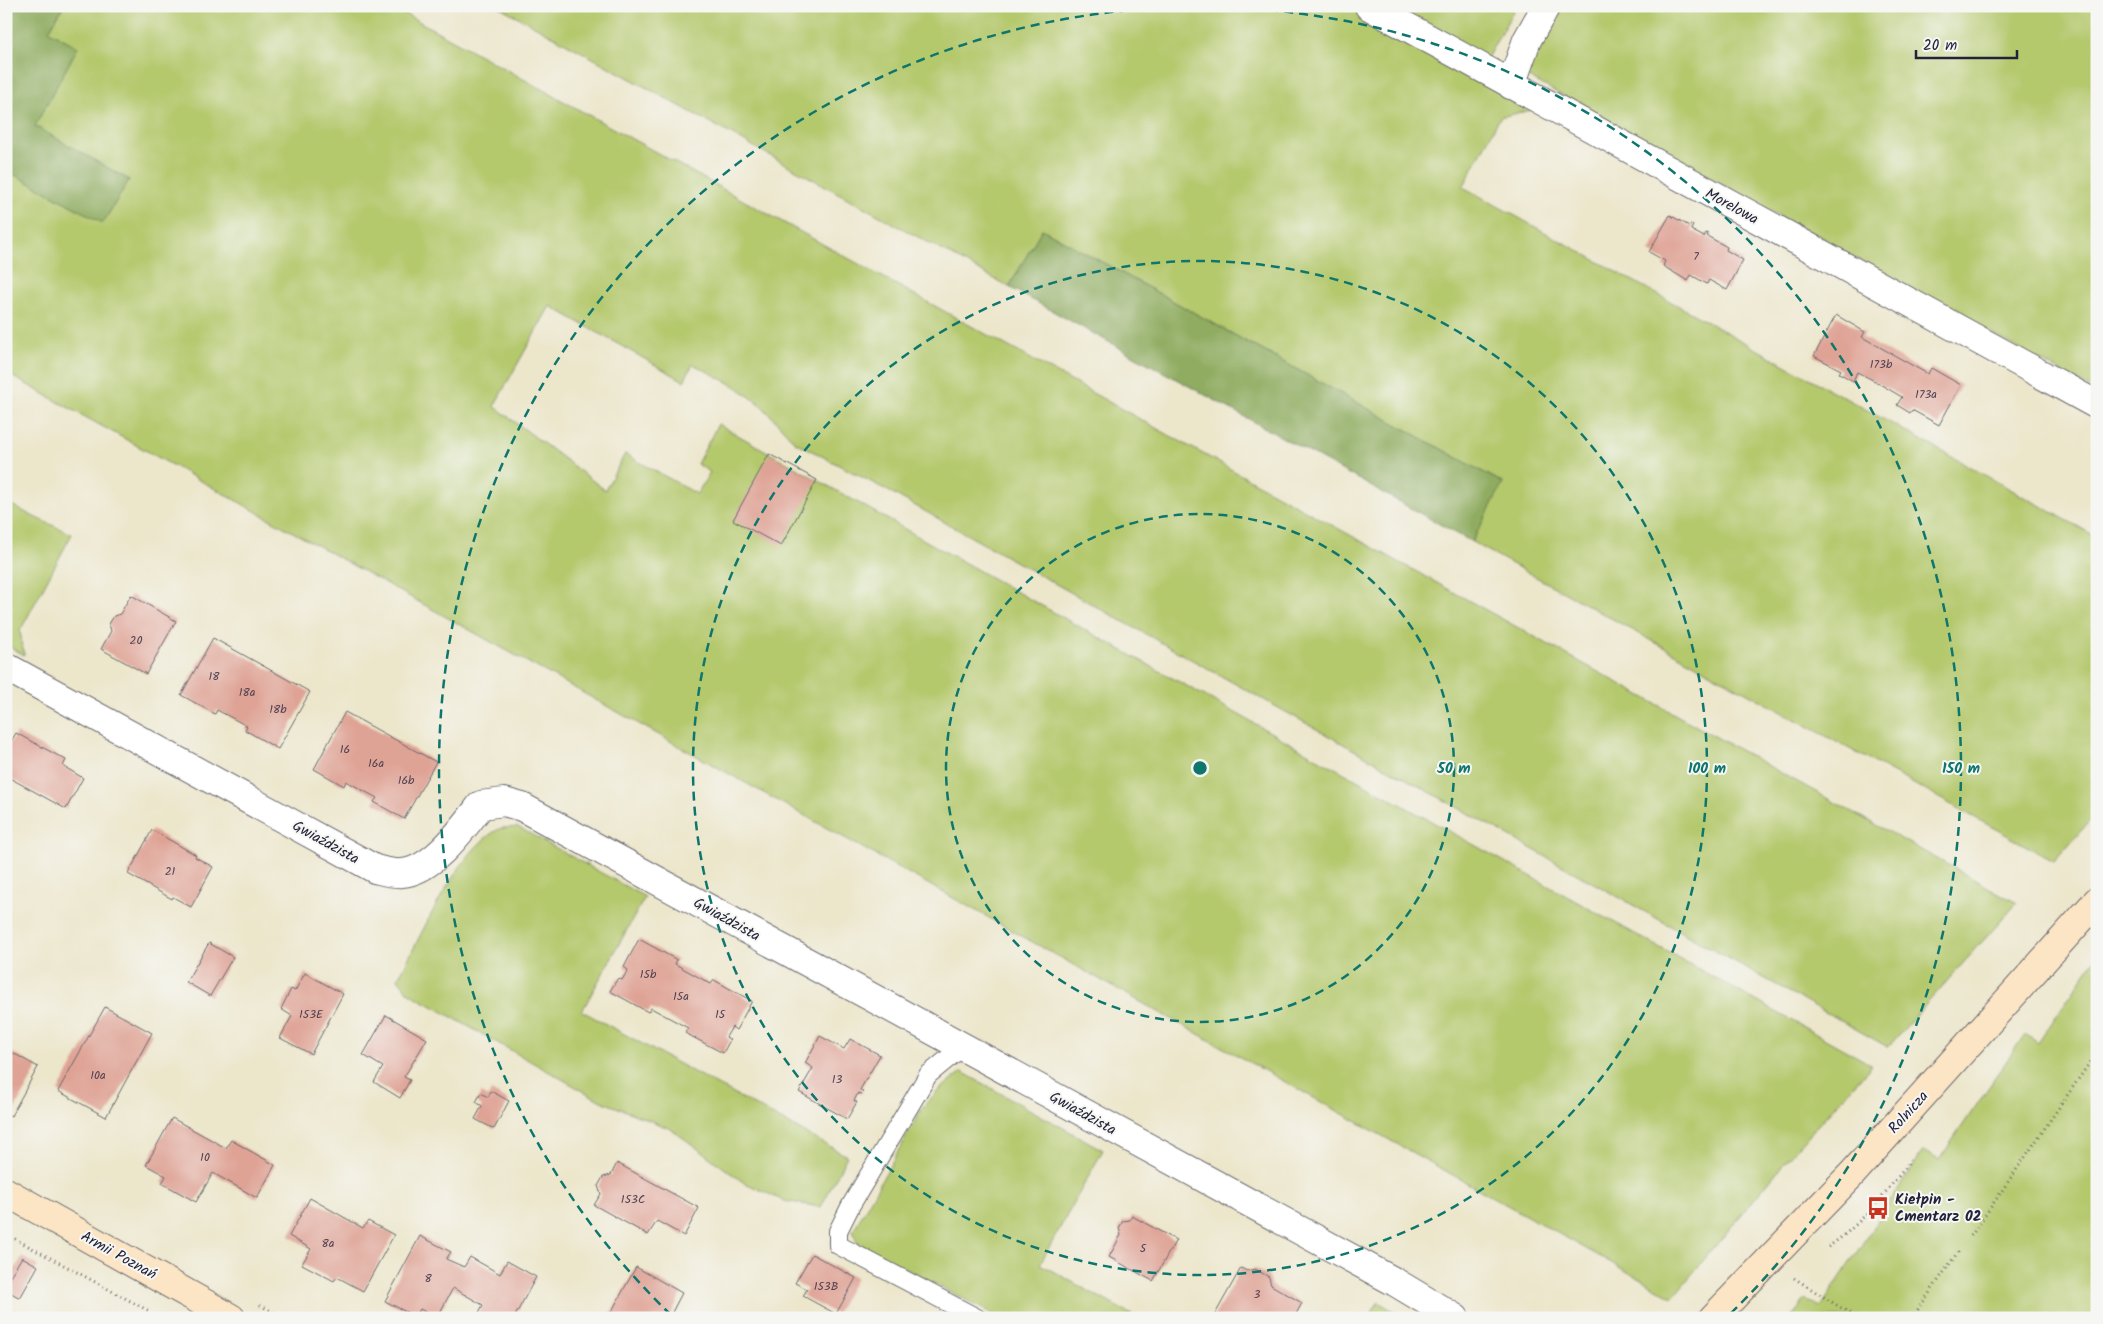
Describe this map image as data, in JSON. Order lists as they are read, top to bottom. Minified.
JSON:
{"streets":{"street":["Morelowa","Gwiaździsta","Rolnicza","Armii Poznań"]},"places":{"bus stop":["Kiełpin - Cmentarz 02"]},"house_numbers":["7","173b","173a","20","18","18a","18b","16","16a","16b","21","15b","15a","153E","15","10a","13","10","153C","8a","5","8","153B","3"],"scale_bar":"20 m","rings":["50 m","100 m","150 m"]}
